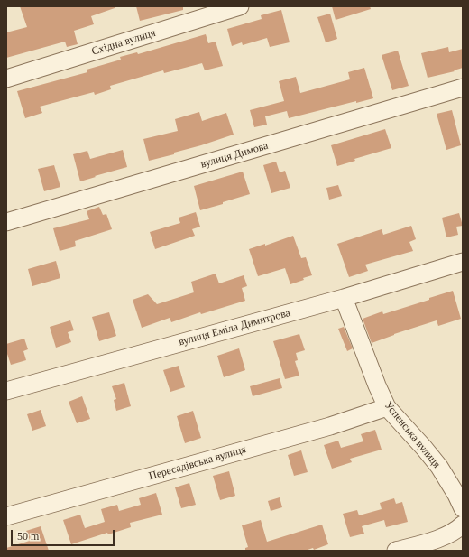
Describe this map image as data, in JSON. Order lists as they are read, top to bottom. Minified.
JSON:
{"streets":{"street":["Східна вулиця","вулиця Димова","вулиця Еміла Димитрова","Успенська вулиця","Пересадівська вулиця"]},"crossings":[["вулиця Еміла Димитрова","Успенська вулиця"],["Успенська вулиця","Пересадівська вулиця"]],"scale_bar":"50 m"}
